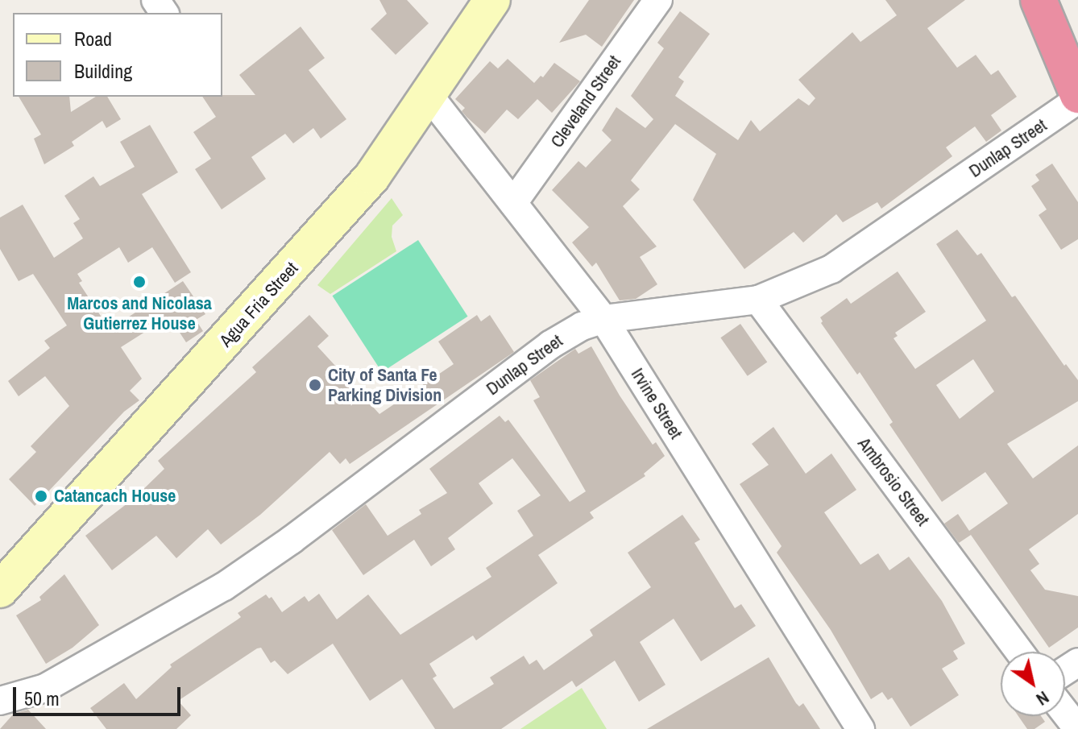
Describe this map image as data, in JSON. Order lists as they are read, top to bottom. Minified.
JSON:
{"streets":{"street":["Cleveland Street","Dunlap Street","Agua Fria Street","Irvine Street","Ambrosio Street"]},"crossings":[["Cleveland Street","Irvine Street"],["Dunlap Street","Irvine Street"],["Dunlap Street","Ambrosio Street"],["Agua Fria Street","Irvine Street"]],"places":["Marcos and Nicolasa Gutierrez House","City of Santa Fe Parking Division","Catancach House"],"legend":["Road","Building"],"scale_bar":"50 m","north":"bottom right"}
